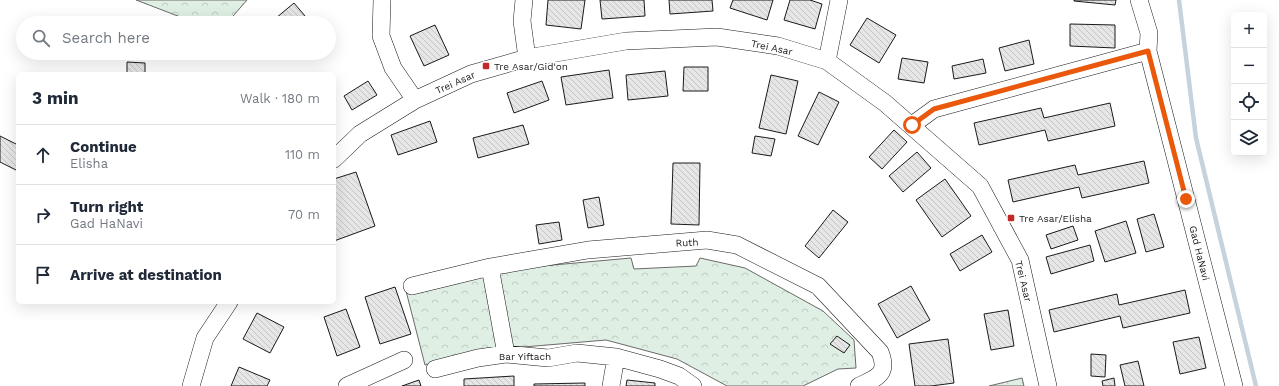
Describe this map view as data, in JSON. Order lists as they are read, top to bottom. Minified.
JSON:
{"streets":{"street":["Trei Asar","Ruth","Gad HaNavi","Bar Yiftach"]},"places":{"transit":["Tre Asar/Gid'on","Tre Asar/Elisha"]},"page":{"map_buttons":["+","−"],"search":"Search here","heading":["3 min","Walk · 180 m"],"list":[["Continue","Elisha","110 m"],["Turn right","Gad HaNavi","70 m"],"Arrive at destination"]}}
